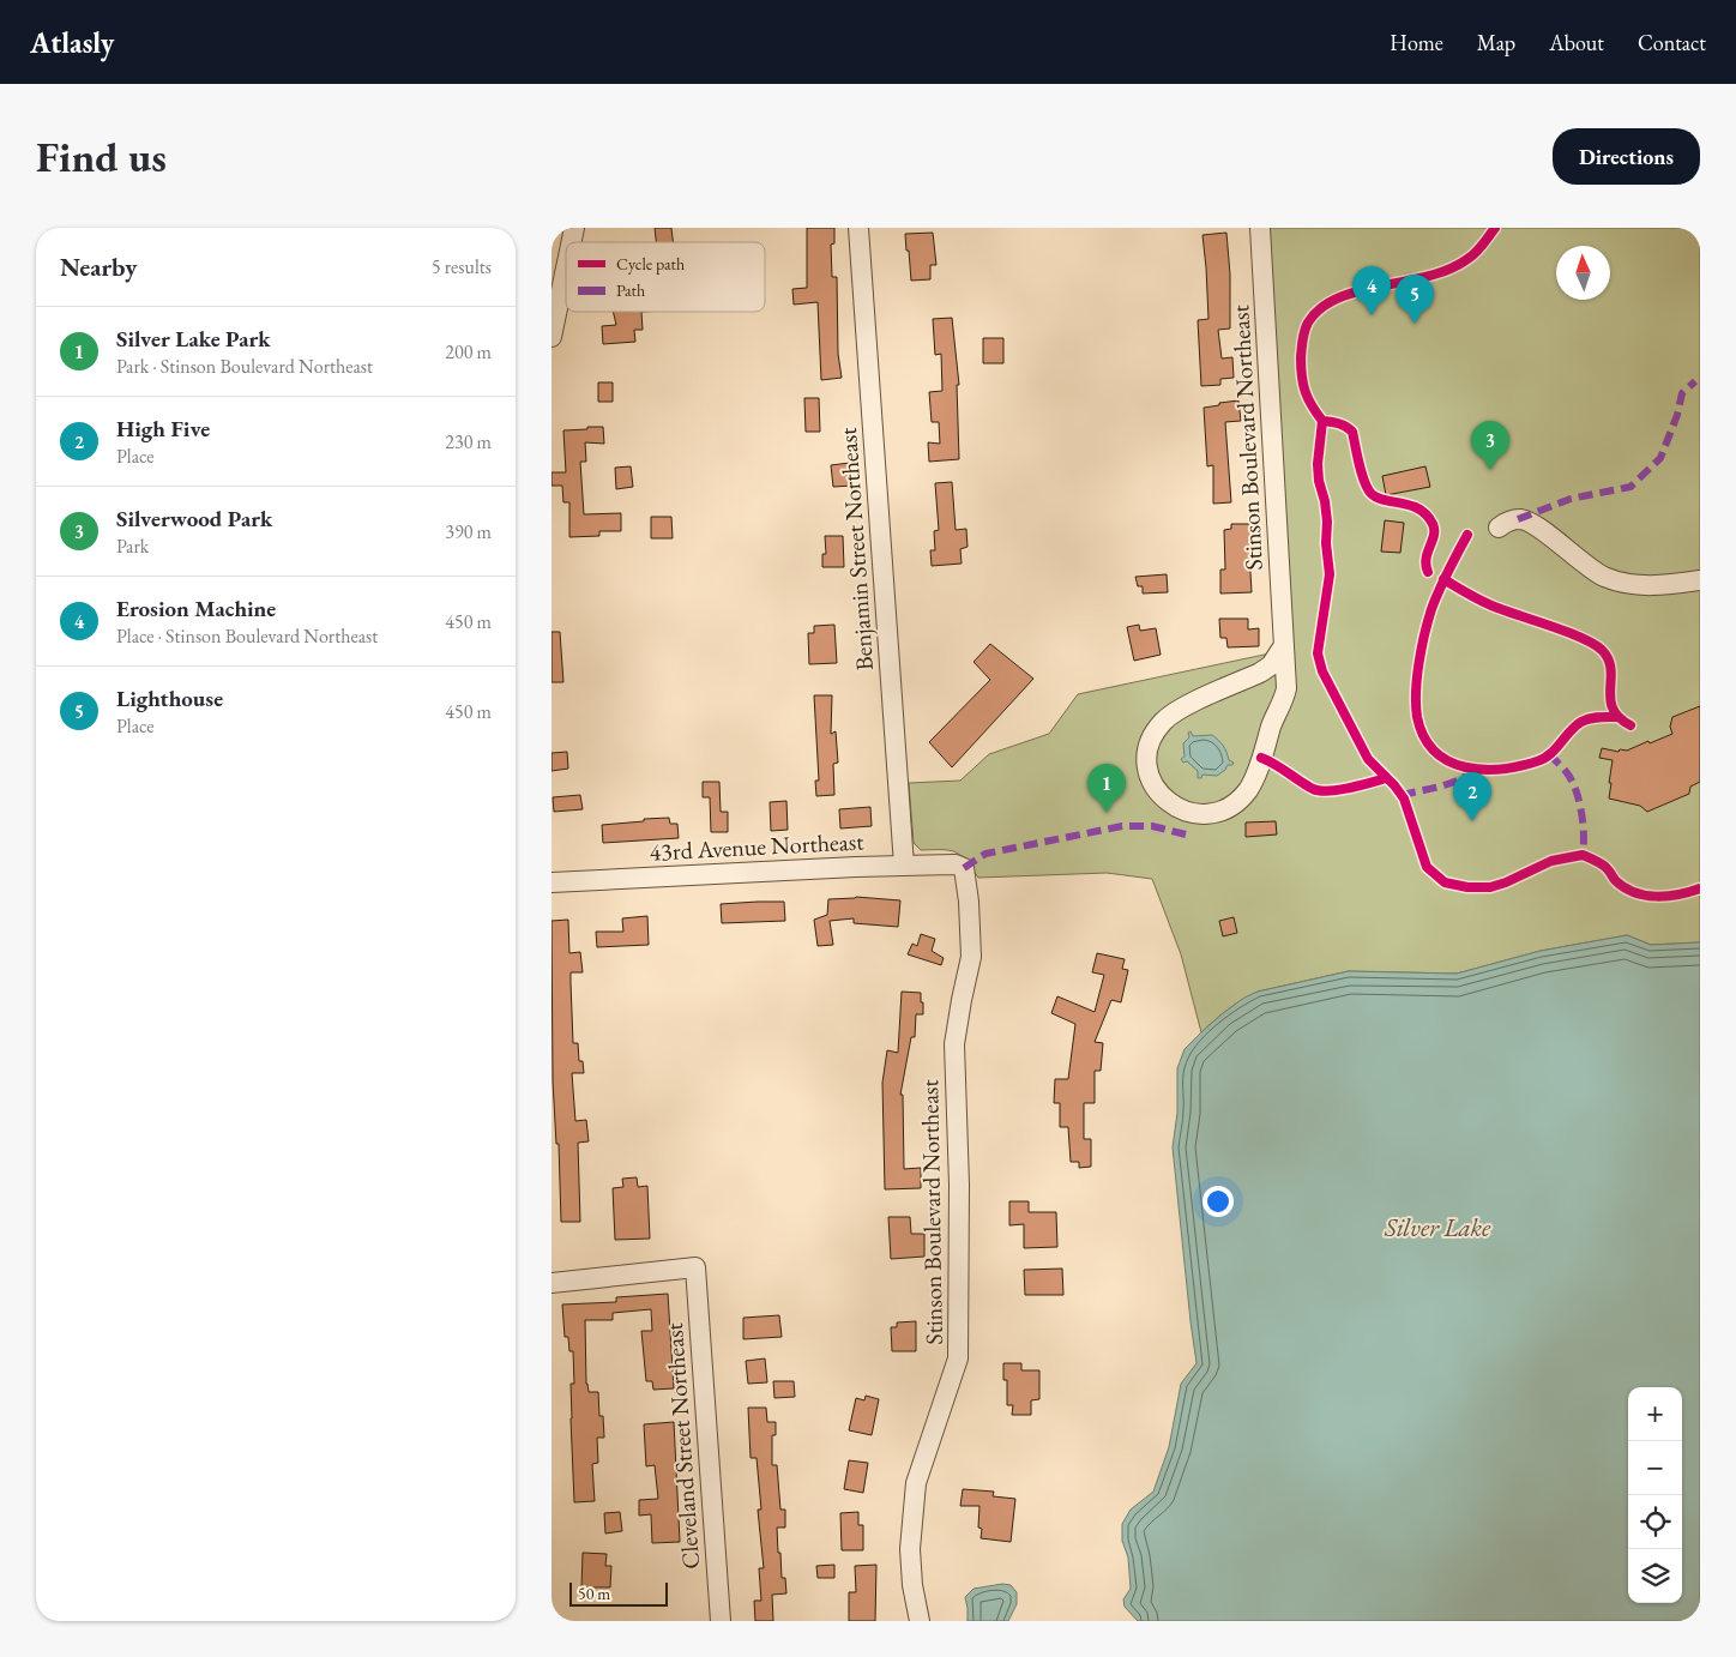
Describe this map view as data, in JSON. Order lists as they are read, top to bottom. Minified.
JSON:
{"streets":{"street":["Stinson Boulevard Northeast","Benjamin Street Northeast","43rd Avenue Northeast","Cleveland Street Northeast"]},"crossings":[["Stinson Boulevard Northeast","43rd Avenue Northeast"],["Benjamin Street Northeast","43rd Avenue Northeast"]],"water":["Silver Lake"],"legend":["Cycle path","Path"],"scale_bar":"50 m","north":"top","page":{"header":"Atlasly","nav":["Home","Map","About","Contact"],"buttons":"Directions","title":"Find us","heading":["Nearby","5 results"],"pins":["4","5","3","1","2"],"list":[{"mark":"1","name":"Silver Lake Park","note":"Park · Stinson Boulevard Northeast","value":"200 m"},{"mark":"2","name":"High Five","note":"Place","value":"230 m"},{"mark":"3","name":"Silverwood Park","note":"Park","value":"390 m"},{"mark":"4","name":"Erosion Machine","note":"Place · Stinson Boulevard Northeast","value":"450 m"},{"mark":"5","name":"Lighthouse","note":"Place","value":"450 m"}],"map_buttons":["+","−"],"scale":"50 m"}}
